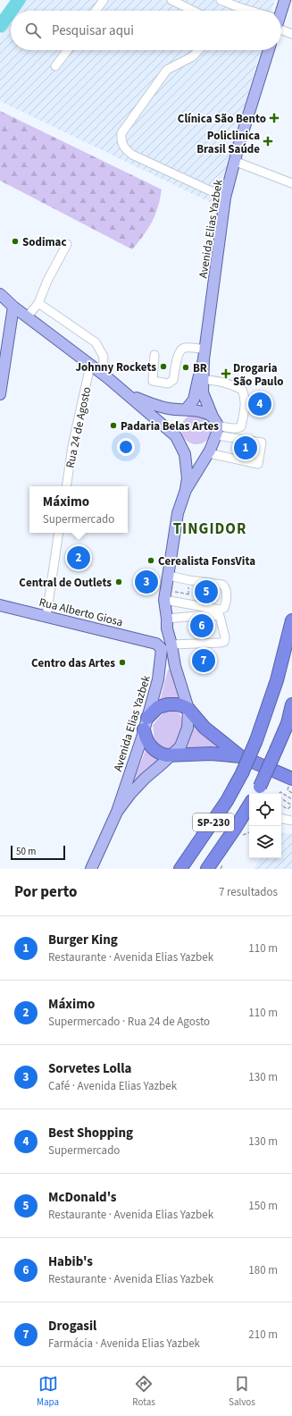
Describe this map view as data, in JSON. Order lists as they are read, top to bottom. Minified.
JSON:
{"streets":{"highway":["SP-230"],"main road":["Avenida Elias Yazbek","Rua Alberto Giosa"],"street":["Rua 24 de Agosto"]},"crossings":[["Avenida Elias Yazbek","Rua Alberto Giosa"]],"districts":["TINGIDOR"],"places":{"health":["Clínica São Bento","Policlinica Brasil Saúde","Drogaria São Paulo"],"other":["Sodimac","Johnny Rockets","BR","Padaria Belas Artes","Cerealista FonsVita","Central de Outlets","Centro das Artes"]},"scale_bar":"50 m","page":{"search":"Pesquisar aqui","pins":["4","1","2","3","5","6","7"],"popup":["Máximo","Supermercado"],"scale":"50 m","heading":["Por perto","7 resultados"],"list":[{"mark":"1","name":"Burger King","note":"Restaurante · Avenida Elias Yazbek","value":"110 m"},{"mark":"2","name":"Máximo","note":"Supermercado · Rua 24 de Agosto","value":"110 m"},{"mark":"3","name":"Sorvetes Lolla","note":"Café · Avenida Elias Yazbek","value":"130 m"},{"mark":"4","name":"Best Shopping","note":"Supermercado","value":"130 m"},{"mark":"5","name":"McDonald's","note":"Restaurante · Avenida Elias Yazbek","value":"150 m"},{"mark":"6","name":"Habib's","note":"Restaurante · Avenida Elias Yazbek","value":"180 m"},{"mark":"7","name":"Drogasil","note":"Farmácia · Avenida Elias Yazbek","value":"210 m"}],"nav":["Mapa","Rotas","Salvos"]}}
